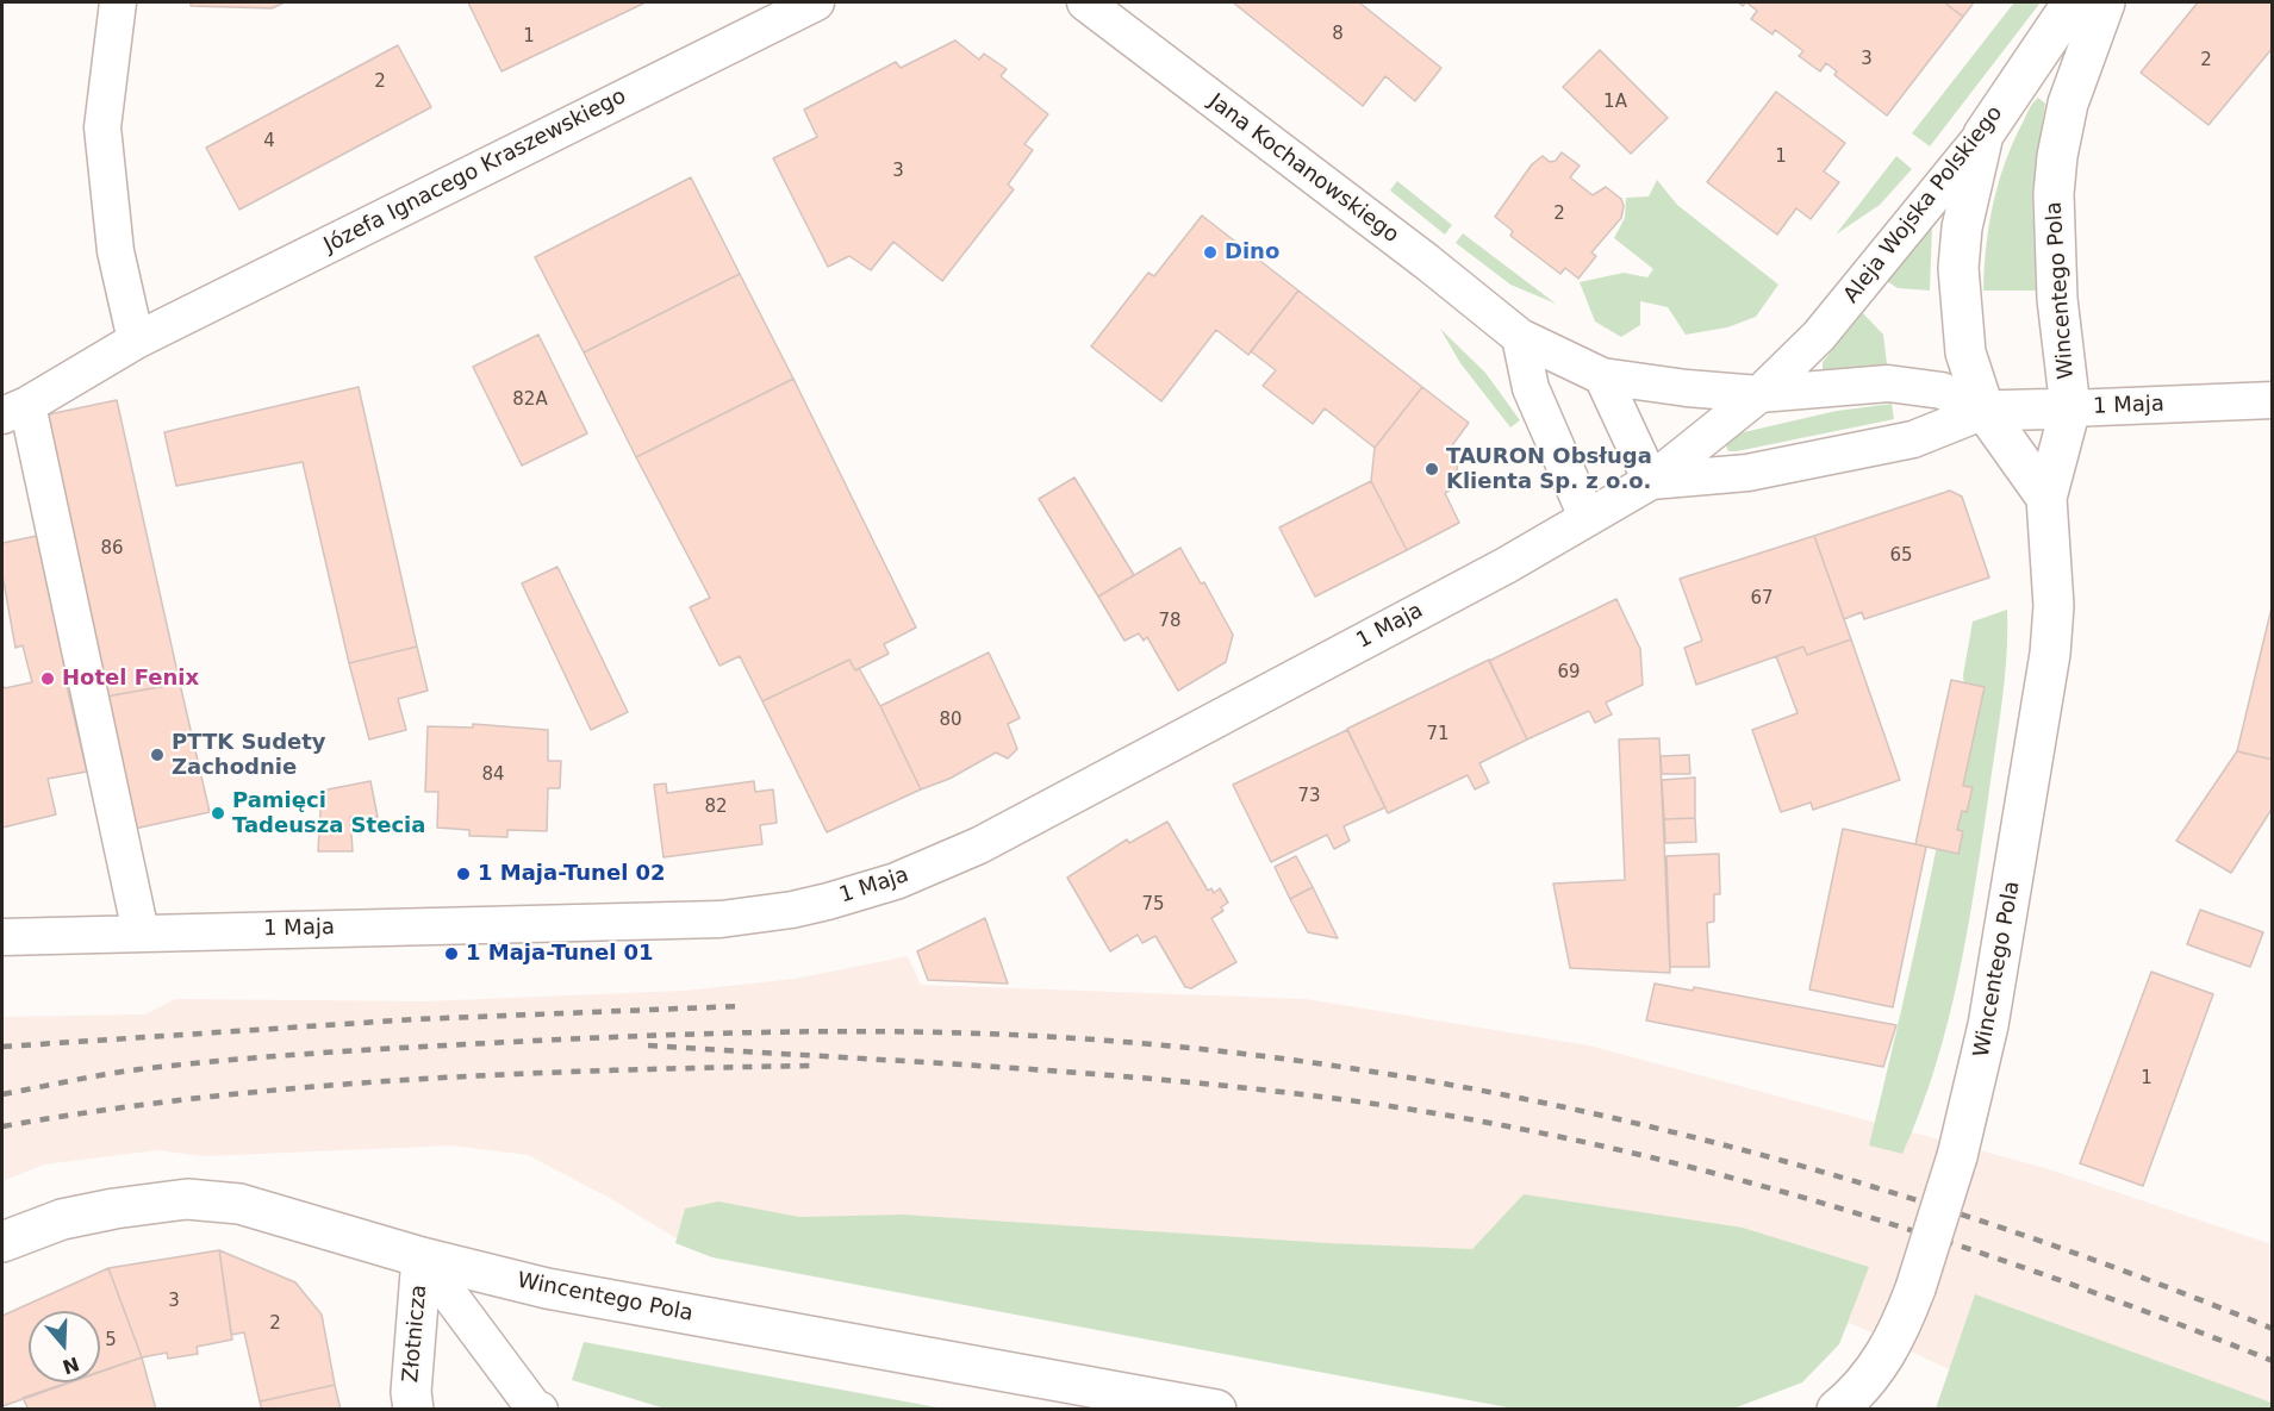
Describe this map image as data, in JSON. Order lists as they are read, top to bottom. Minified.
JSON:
{"streets":{"street":["Jana Kochanowskiego","Józefa Ignacego Kraszewskiego","Aleja Wojska Polskiego","Wincentego Pola","1 Maja","Złotnicza"]},"crossings":[["Jana Kochanowskiego","Aleja Wojska Polskiego"],["Jana Kochanowskiego","1 Maja"],["Aleja Wojska Polskiego","1 Maja"],["Wincentego Pola","1 Maja"],["Wincentego Pola","Złotnicza"]],"places":["Dino","TAURON Obsługa Klienta Sp. z o.o.","Hotel Fenix","PTTK Sudety Zachodnie","Pamięci Tadeusza Stecia","1 Maja-Tunel 02","1 Maja-Tunel 01"],"house_numbers":["8","1","3","2","2","1A","4","1","3","2","82A","86","65","67","78","69","80","71","84","73","82","75","1","3","2","5"],"north":"bottom"}
